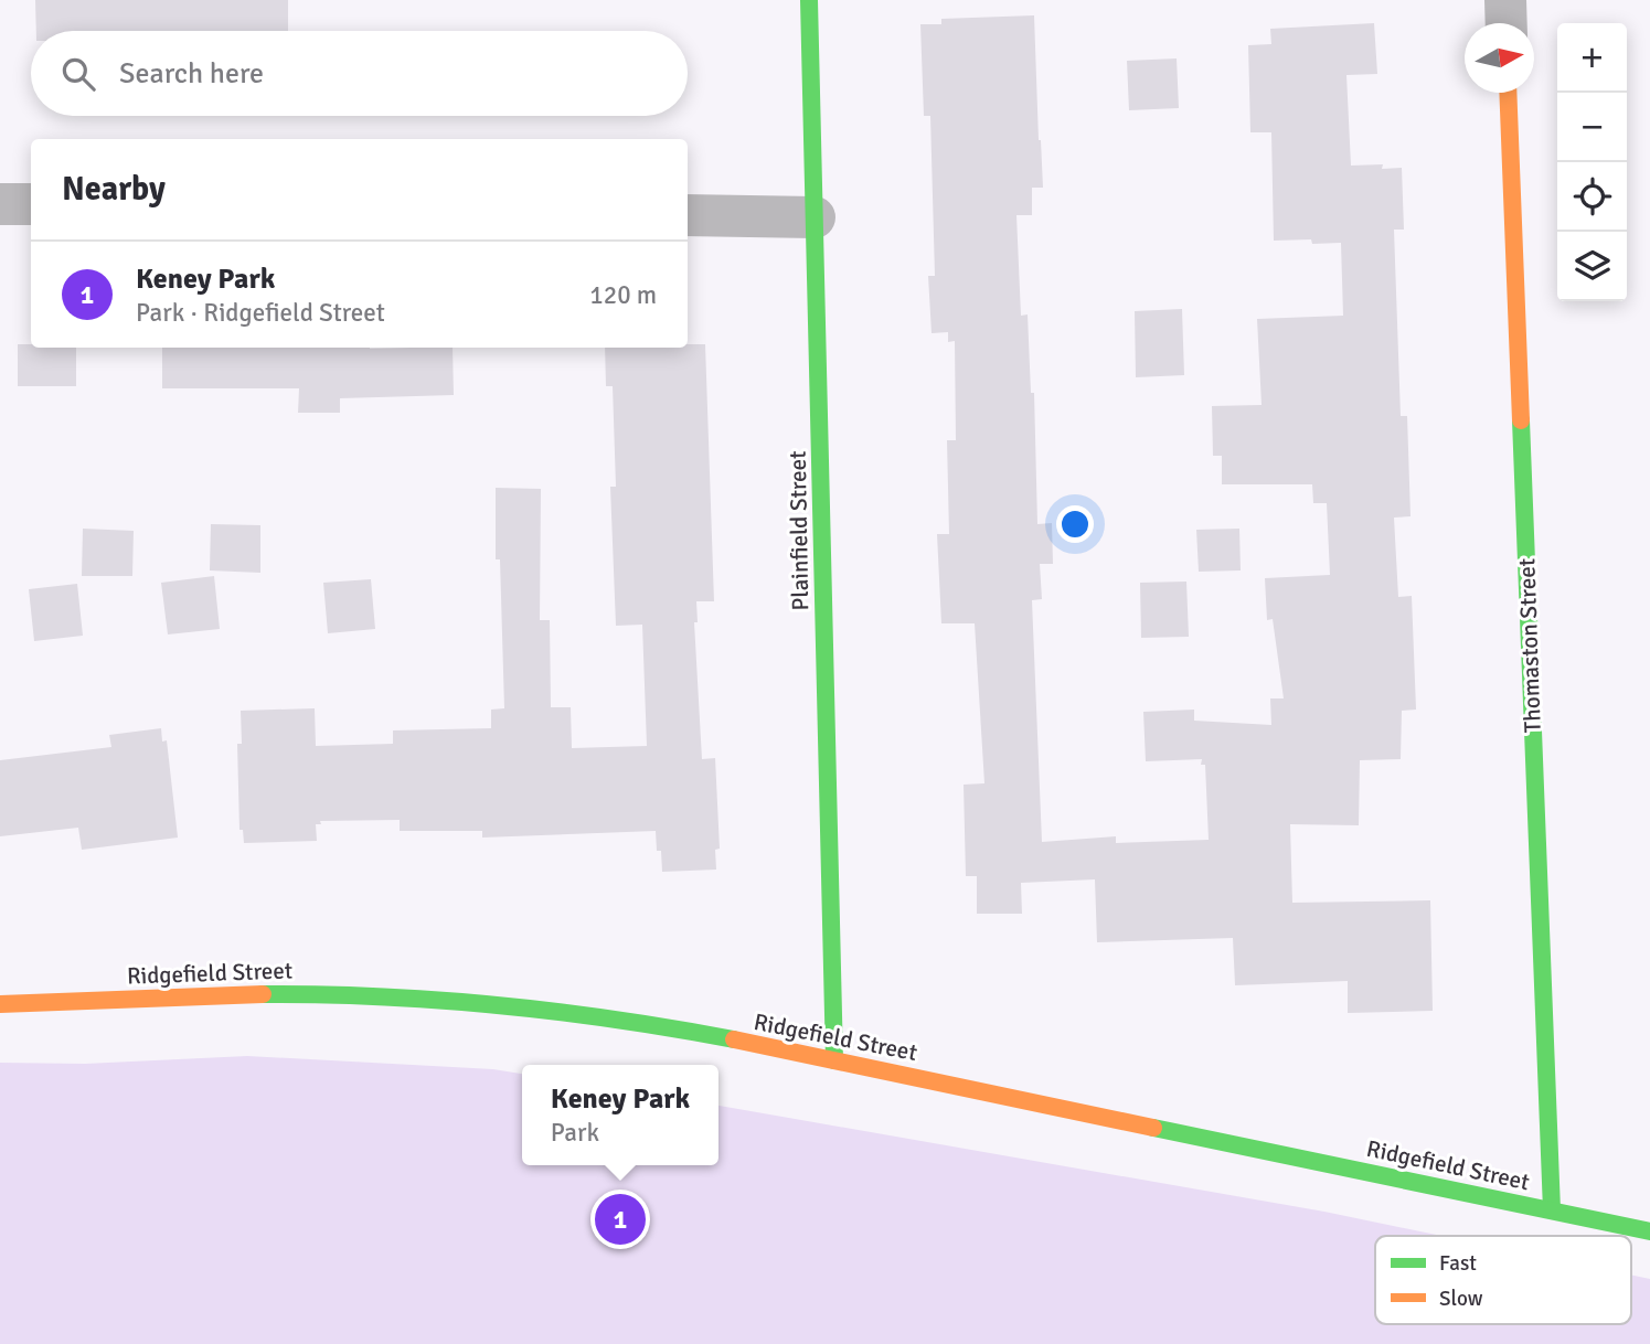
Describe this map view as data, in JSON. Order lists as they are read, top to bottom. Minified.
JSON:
{"streets":{"street":["Plainfield Street","Thomaston Street","Ridgefield Street"]},"crossings":[["Plainfield Street","Ridgefield Street"],["Thomaston Street","Ridgefield Street"]],"legend":["Fast","Slow"],"north":"right","page":{"map_buttons":["+","−"],"search":"Search here","heading":"Nearby","list":[{"mark":"1","name":"Keney Park","note":"Park · Ridgefield Street","value":"120 m"}],"popup":["Keney Park","Park"],"pins":"1"}}
